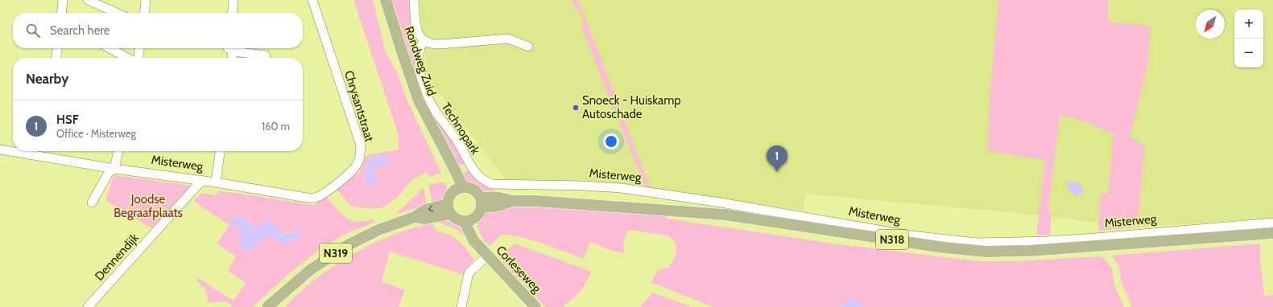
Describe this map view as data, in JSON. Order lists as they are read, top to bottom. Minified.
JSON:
{"streets":{"main road":["Rondweg Zuid","Misterweg","N318","N319","Corleseweg"],"street":["Chrysantstraat","Technopark","Dennendijk"]},"crossings":[["Rondweg Zuid","Misterweg"],["Rondweg Zuid","N319"],["Rondweg Zuid","Corleseweg"],["Chrysantstraat","Misterweg"],["Technopark","Misterweg"],["Misterweg","N319"],["Misterweg","Dennendijk"],["Misterweg","Corleseweg"],["N319","Corleseweg"]],"parks":["Joodse Begraafplaats"],"places":["Snoeck - Huiskamp Autoschade"],"north":"bottom left","page":{"map_buttons":["+","−"],"search":"Search here","heading":"Nearby","list":[{"mark":"1","name":"HSF","note":"Office · Misterweg","value":"160 m"}],"pins":"1"}}
